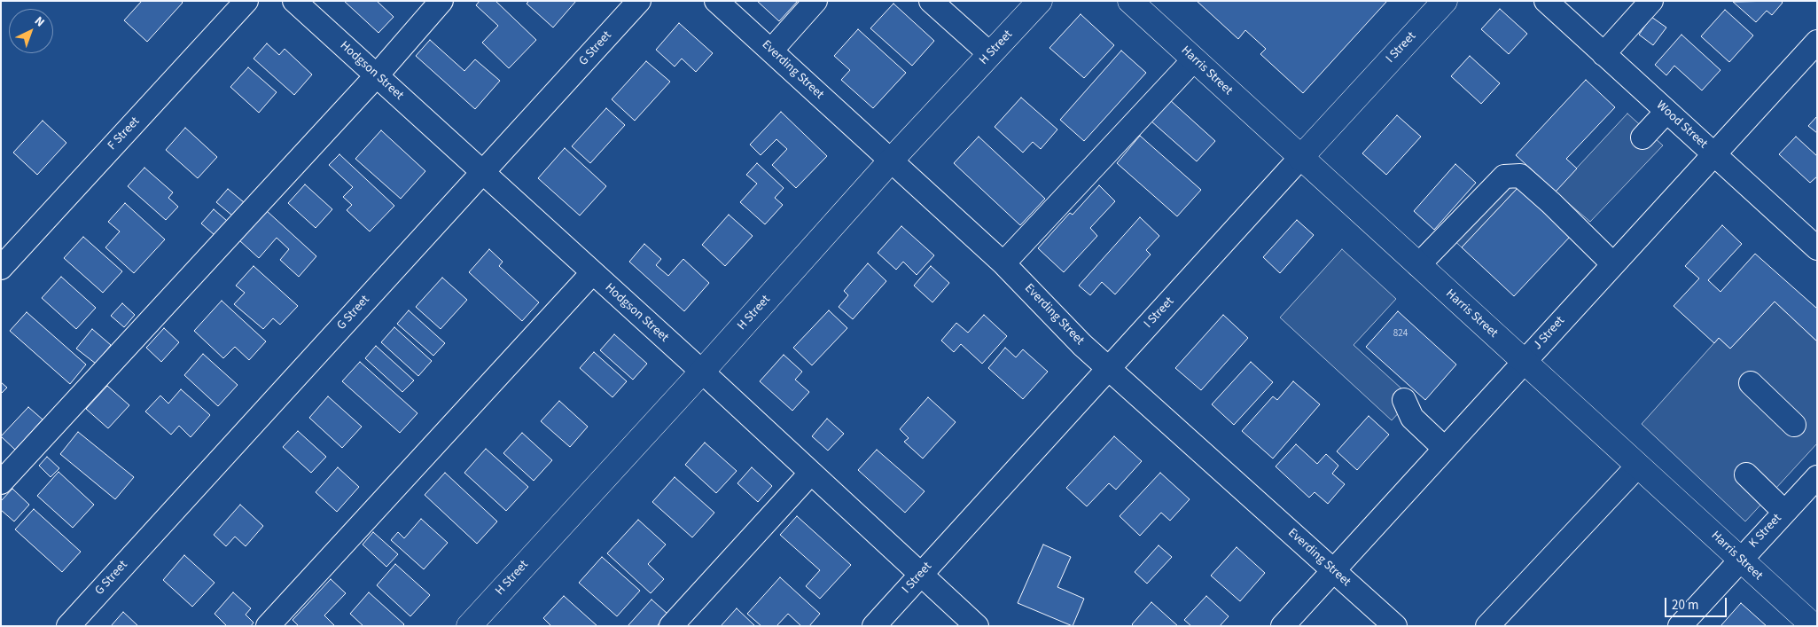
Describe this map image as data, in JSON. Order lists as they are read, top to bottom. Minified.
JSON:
{"streets":{"main road":["H Street","I Street","Harris Street"],"street":["G Street","Everding Street","Hodgson Street","Wood Street","F Street","J Street","K Street"]},"crossings":[["H Street","Everding Street"],["H Street","Hodgson Street"],["I Street","Everding Street"],["I Street","Hodgson Street"],["I Street","Harris Street"],["G Street","Hodgson Street"],["Everding Street","J Street"],["Harris Street","J Street"],["Harris Street","K Street"],["Wood Street","J Street"]],"house_numbers":["824"],"scale_bar":"20 m","north":"top right"}
